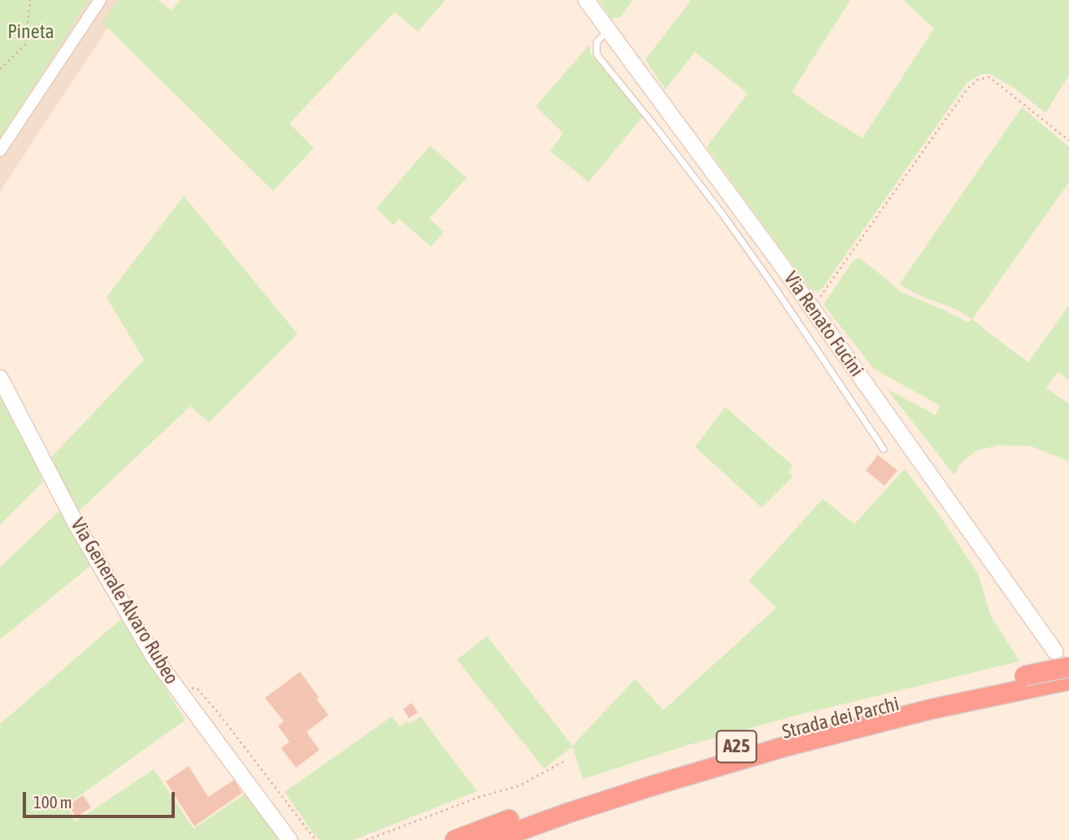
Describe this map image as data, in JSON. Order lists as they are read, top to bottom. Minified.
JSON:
{"streets":{"highway":["Strada dei Parchi","A25"],"street":["Via Renato Fucini","Via Generale Alvaro Rubeo"]},"parks":["Pineta"],"scale_bar":"100 m"}
